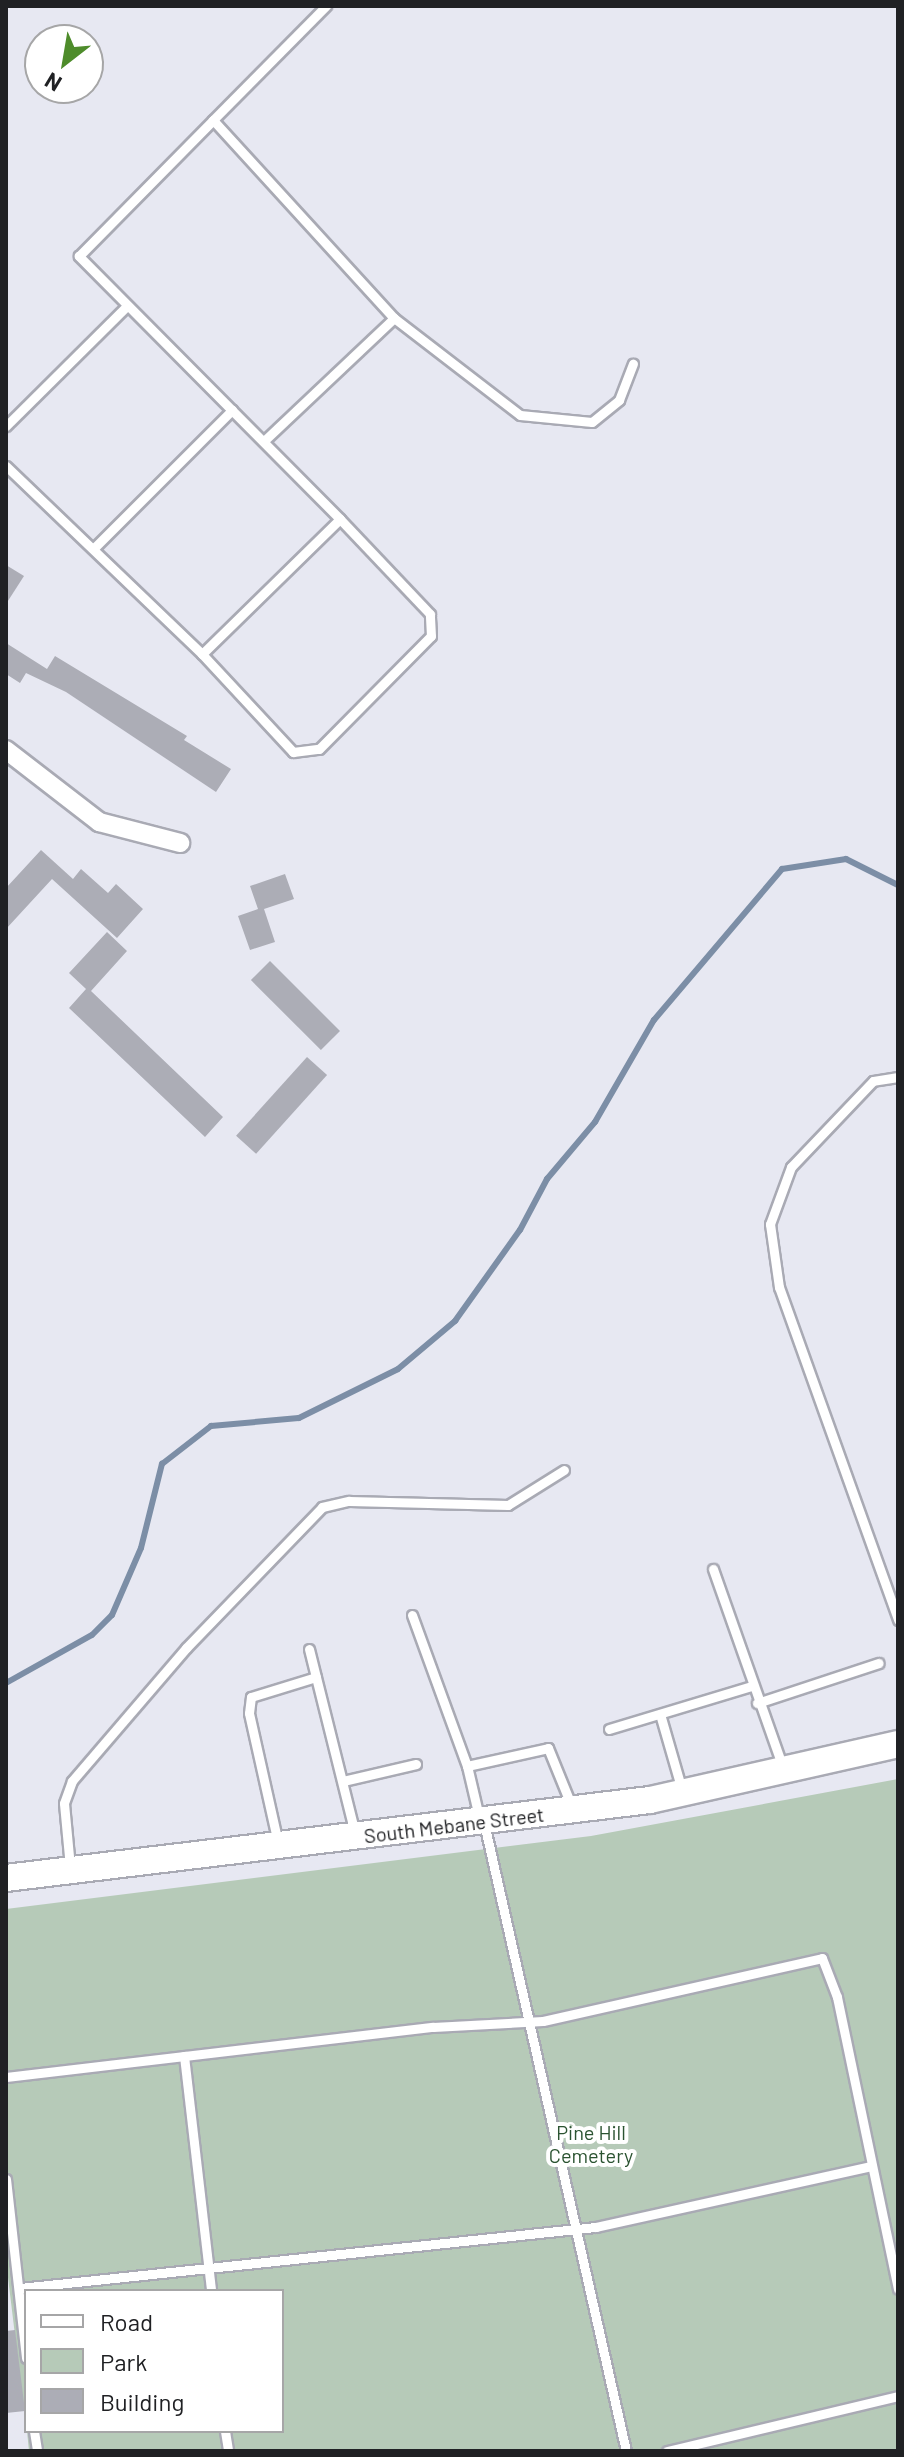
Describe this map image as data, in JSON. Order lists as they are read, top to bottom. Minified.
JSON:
{"streets":{"street":["South Mebane Street"]},"parks":["Pine Hill Cemetery"],"legend":["Road","Park","Building"],"north":"bottom left"}
